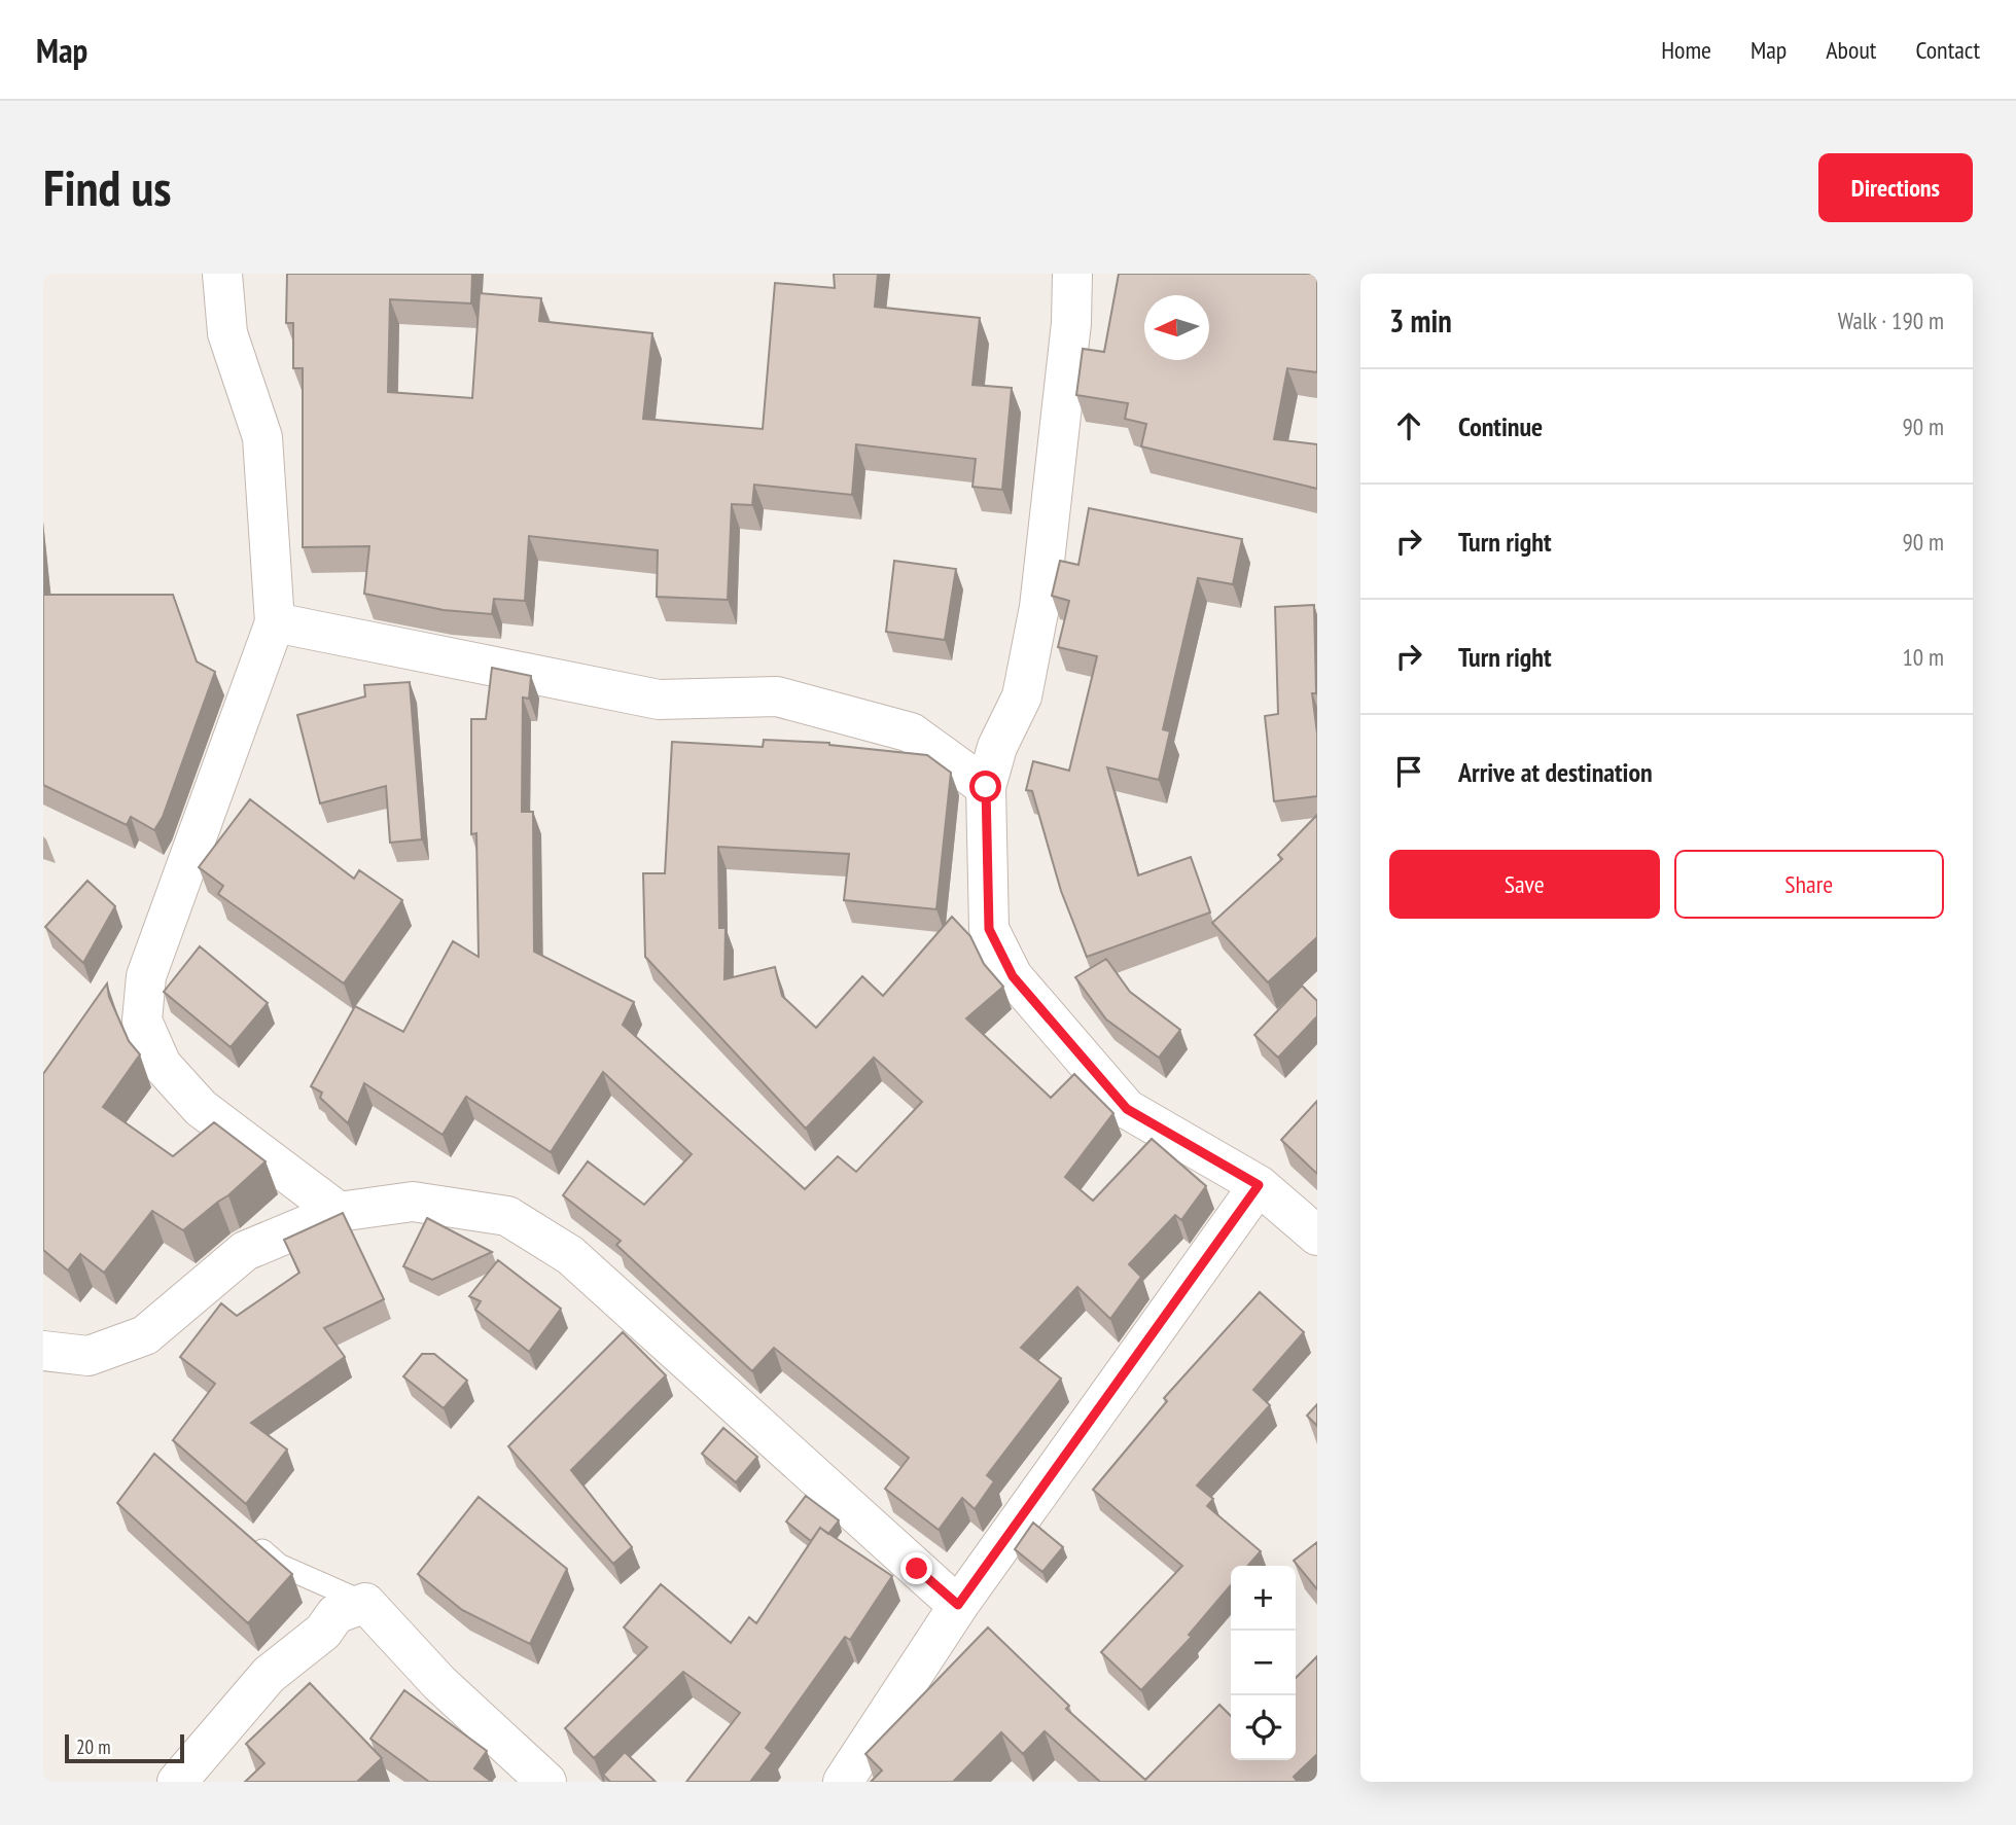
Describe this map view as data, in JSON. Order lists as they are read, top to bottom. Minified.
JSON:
{"scale_bar":"20 m","north":"left","page":{"header":"Map","nav":["Home","Map","About","Contact"],"buttons":["Directions",["Save","Share"]],"title":"Find us","heading":["3 min","Walk · 190 m"],"list":[["Continue","90 m"],["Turn right","90 m"],["Turn right","10 m"],"Arrive at destination"],"map_buttons":["+","−"],"scale":"20 m"}}
